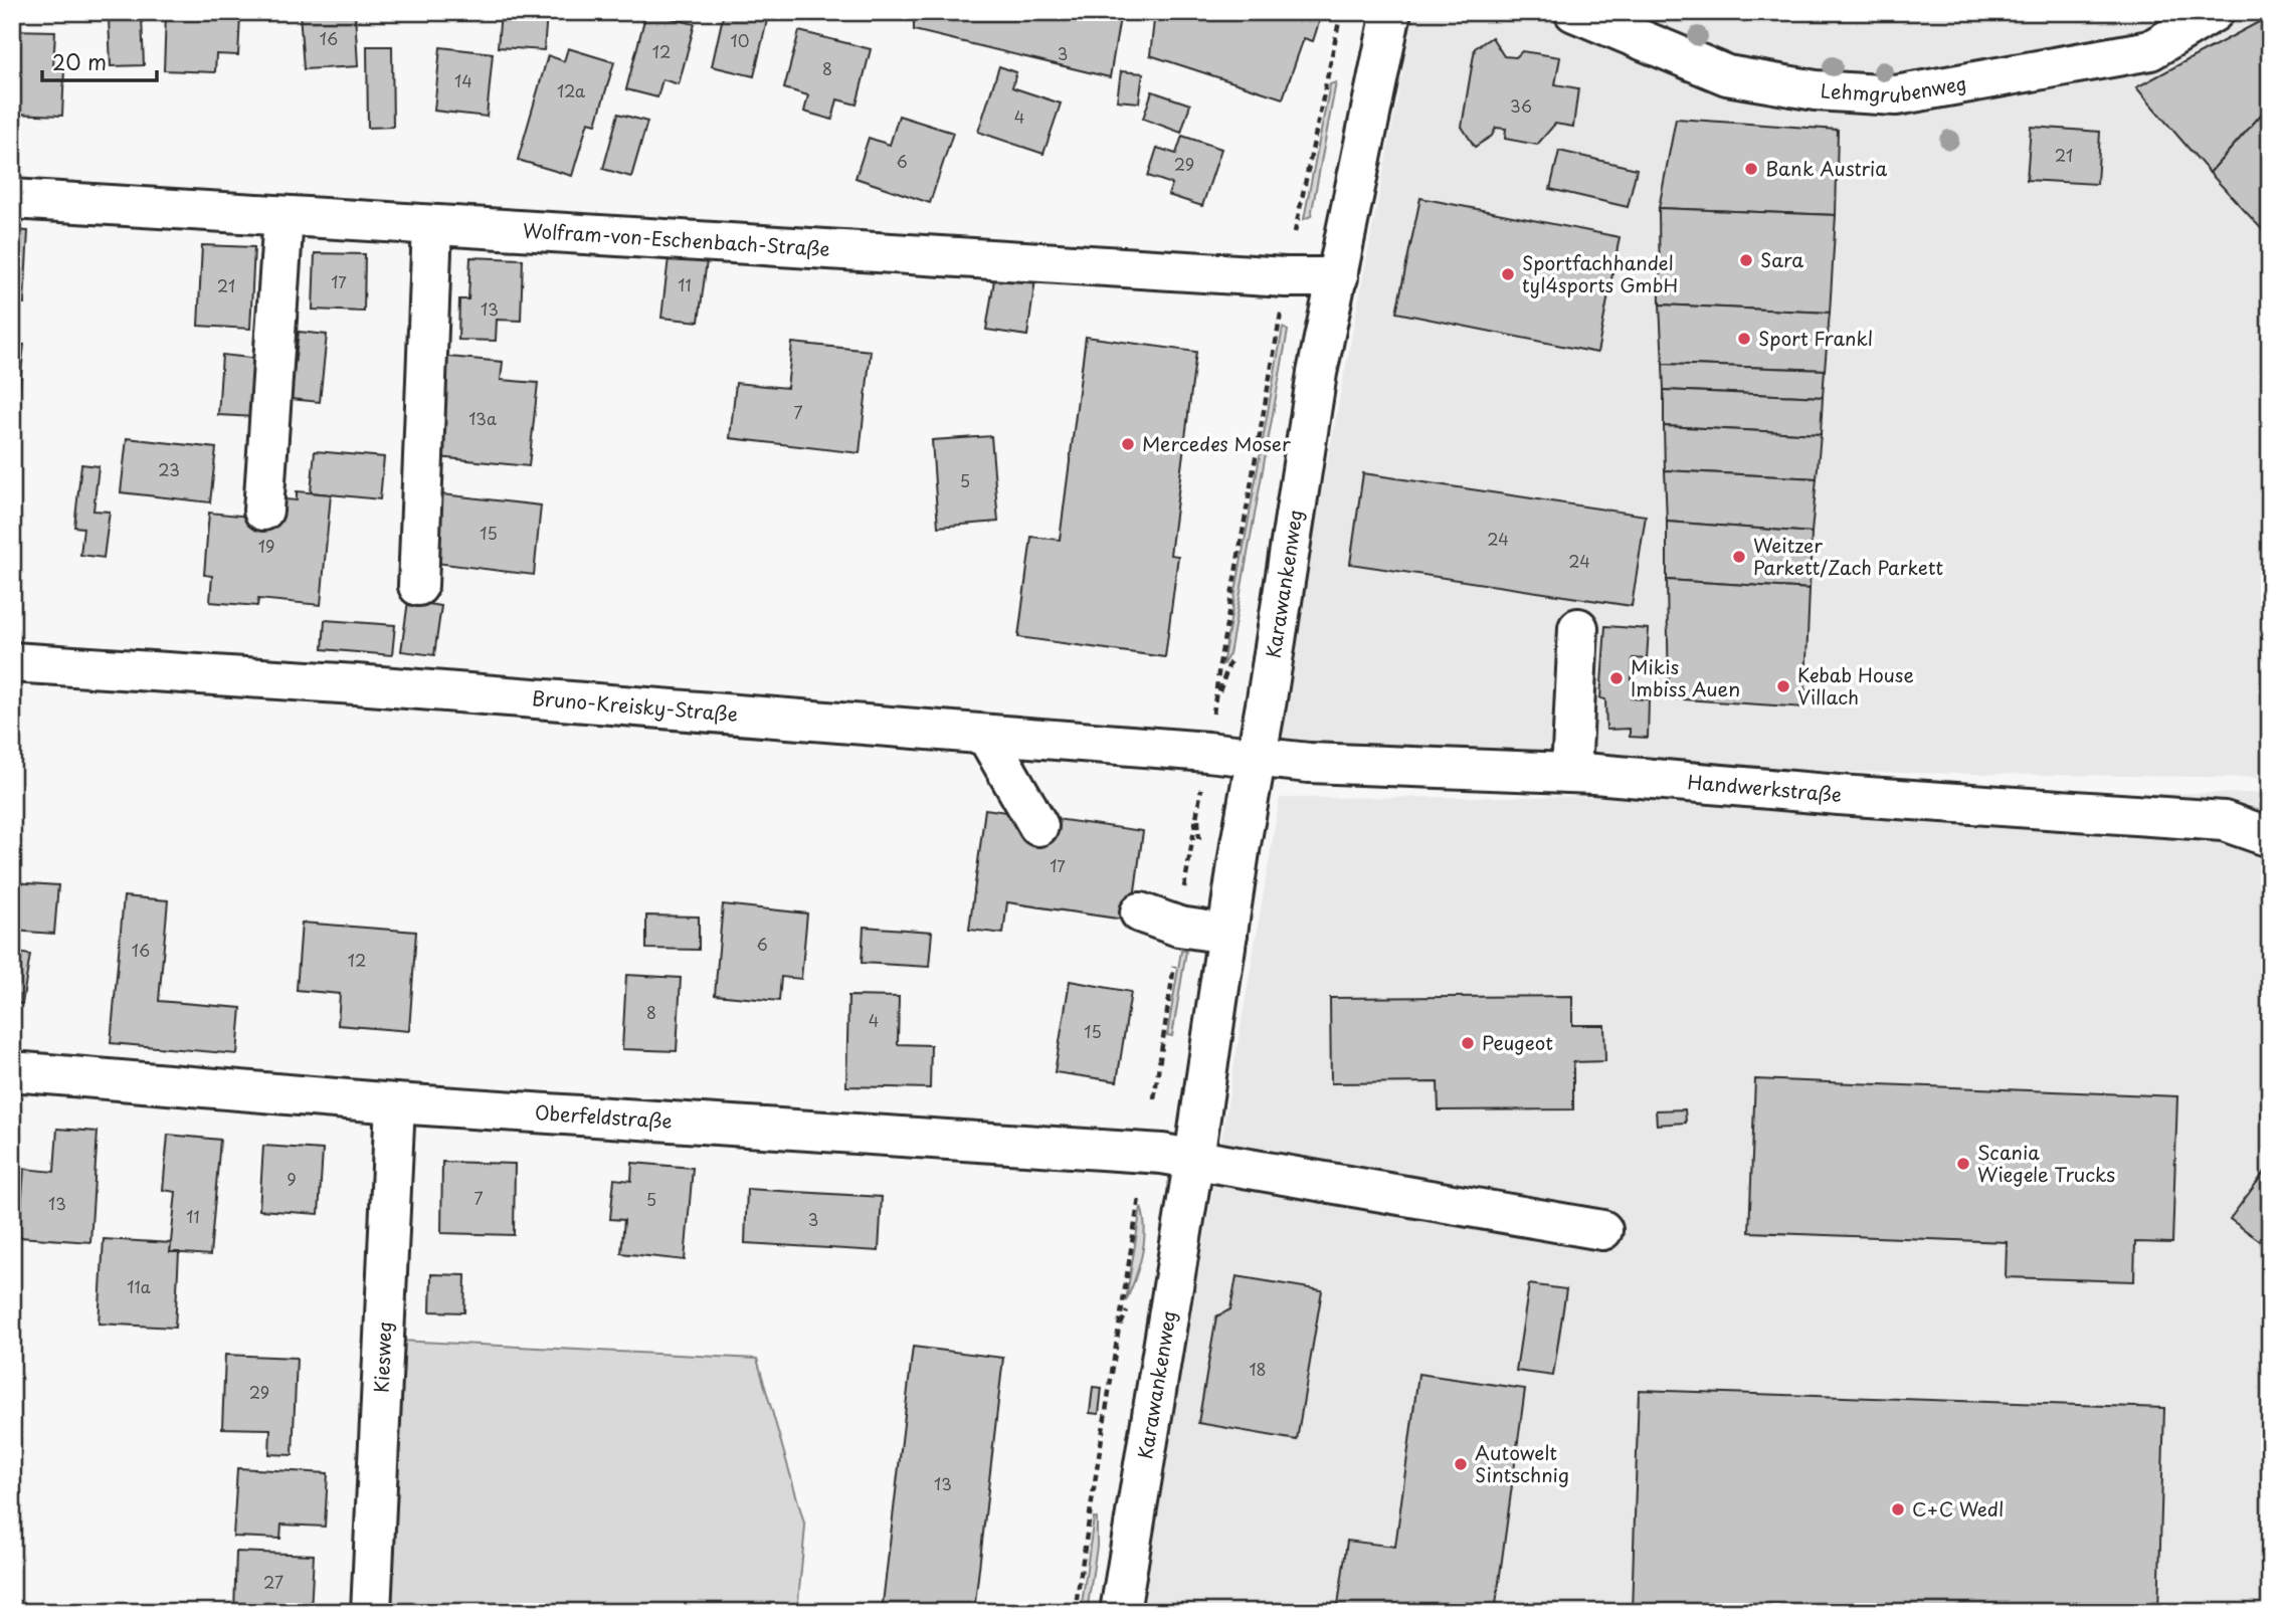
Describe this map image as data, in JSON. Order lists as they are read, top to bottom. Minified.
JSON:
{"streets":{"street":["Lehmgrubenweg","Wolfram-von-Eschenbach-Straße","Karawankenweg","Bruno-Kreisky-Straße","Handwerkstraße","Oberfeldstraße","Kiesweg"]},"crossings":[["Wolfram-von-Eschenbach-Straße","Karawankenweg"],["Karawankenweg","Bruno-Kreisky-Straße"],["Karawankenweg","Handwerkstraße"],["Karawankenweg","Oberfeldstraße"],["Bruno-Kreisky-Straße","Handwerkstraße"],["Oberfeldstraße","Kiesweg"]],"places":["Bank Austria","Sara","Sportfachhandel tyl4sports GmbH","Sport Frankl","Mercedes Moser","Weitzer Parkett/Zach Parkett","Mikis Imbiss Auen","Kebab House Villach","Peugeot","Scania Wiegele Trucks","Autowelt Sintschnig","C+C Wedl"],"house_numbers":["16","10","12","3","8","14","12a","36","4","21","6","29","17","11","21","13","7","13a","23","5","15","24","19","24","17","6","16","12","8","4","15","9","7","5","13","11","3","11a","18","29","13","27"],"scale_bar":"20 m"}
